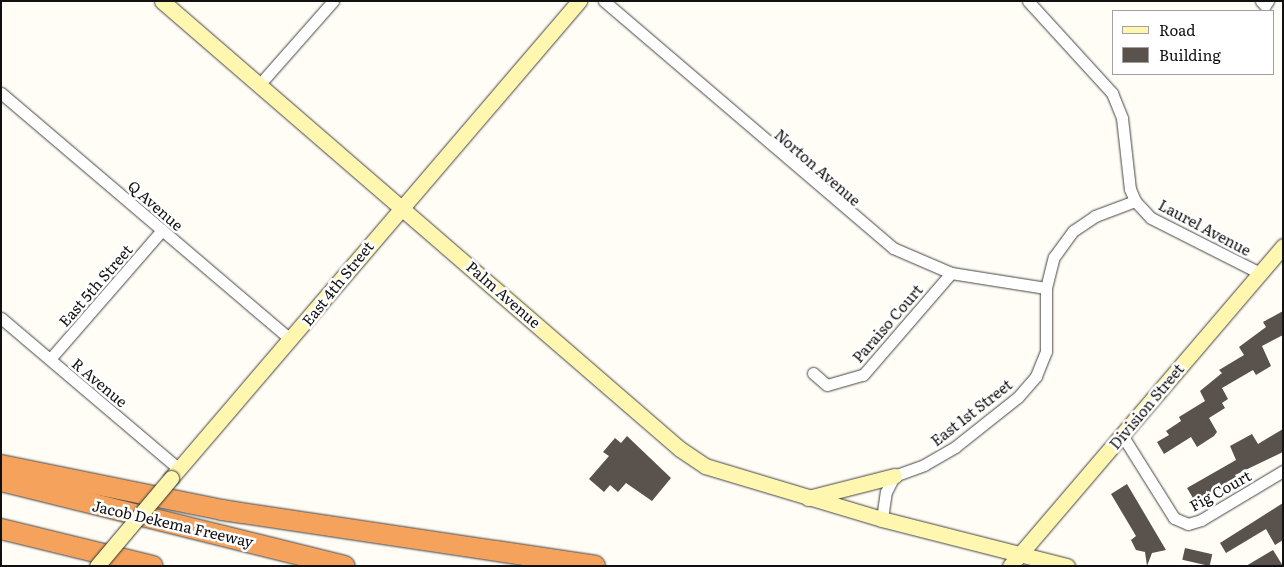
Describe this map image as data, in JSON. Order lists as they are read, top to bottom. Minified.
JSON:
{"streets":{"highway":["Jacob Dekema Freeway"],"street":["Norton Avenue","Q Avenue","Laurel Avenue","East 4th Street","East 5th Street","Palm Avenue","Paraiso Court","R Avenue","Division Street","East 1st Street","Fig Court"]},"crossings":[["Norton Avenue","Paraiso Court"],["Norton Avenue","East 1st Street"],["Q Avenue","East 4th Street"],["Q Avenue","East 5th Street"],["Laurel Avenue","Division Street"],["Laurel Avenue","East 1st Street"],["East 4th Street","Palm Avenue"],["East 4th Street","R Avenue"],["East 5th Street","R Avenue"],["Palm Avenue","Division Street"],["Division Street","Fig Court"]],"legend":["Road","Building"]}
